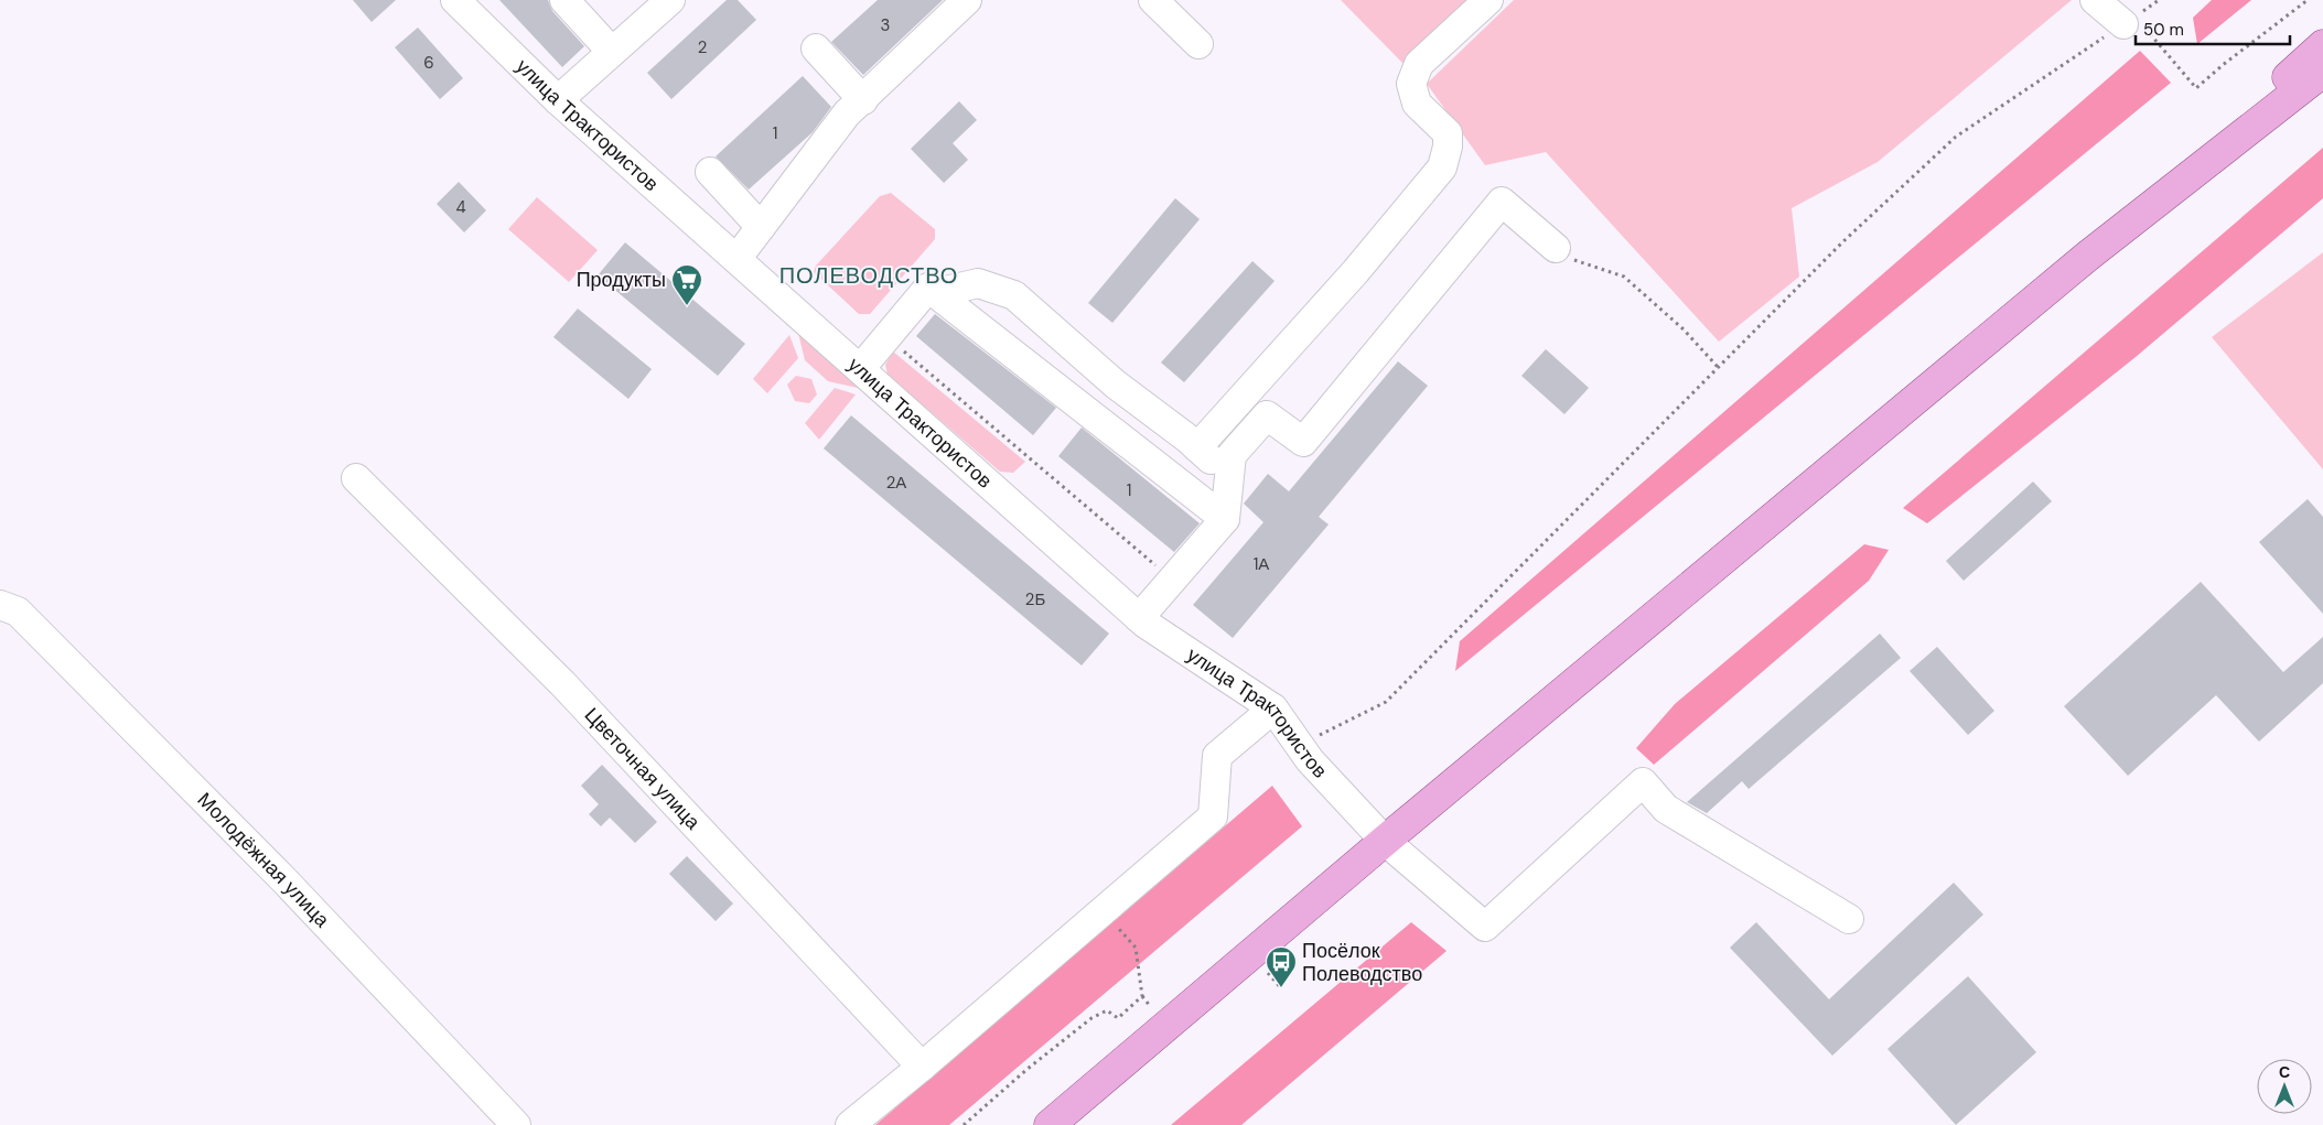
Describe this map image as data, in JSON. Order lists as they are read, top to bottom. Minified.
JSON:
{"streets":{"street":["улица Трактористов","Цветочная улица","Молодёжная улица"]},"districts":["ПОЛЕВОДСТВО"],"places":{"supermarket":["Продукты"],"bus stop":["Посёлок Полеводство"]},"house_numbers":["3","2","6","1","4","2А","1","1А","2Б"],"scale_bar":"50 m","north":"top"}
